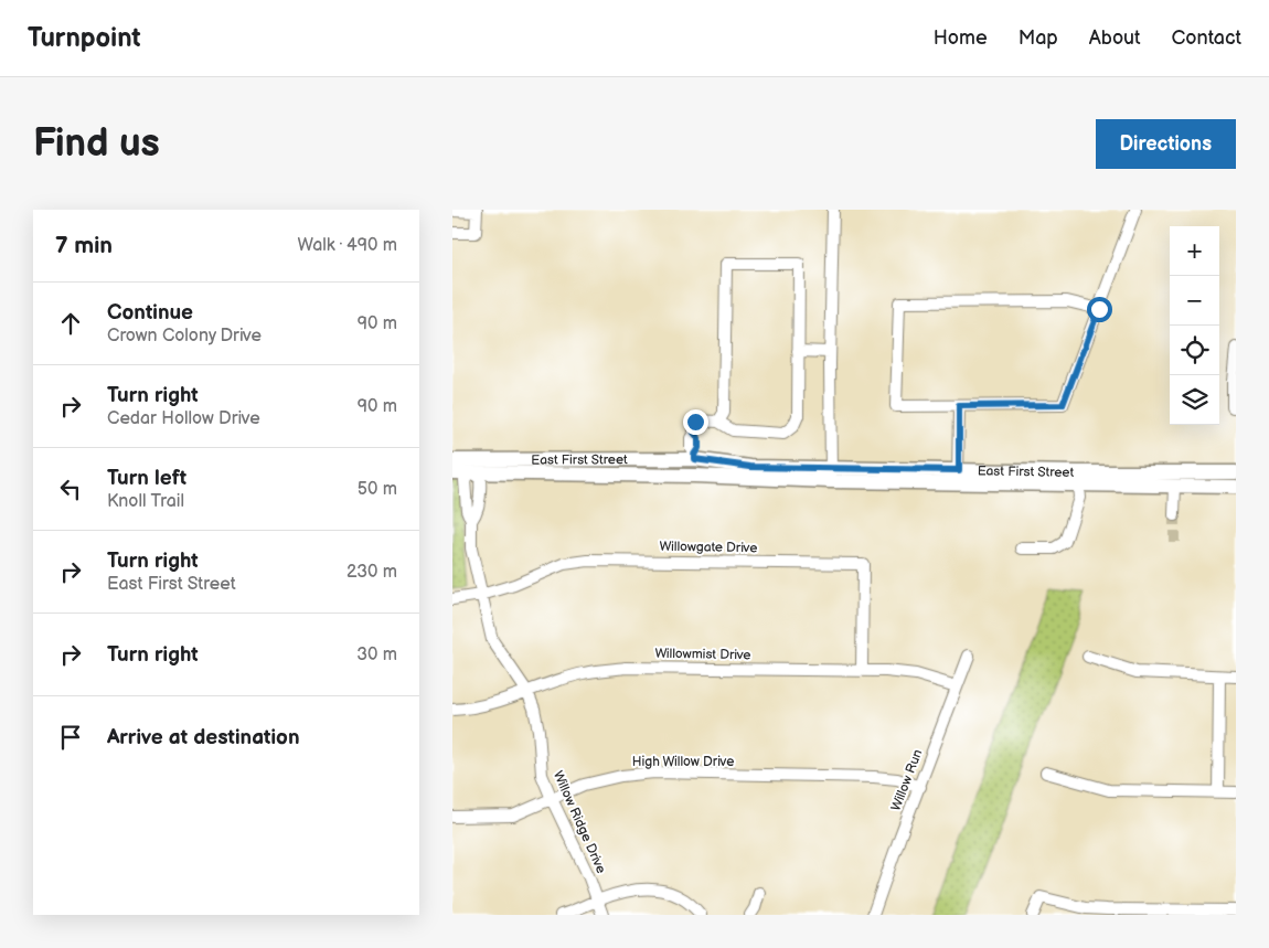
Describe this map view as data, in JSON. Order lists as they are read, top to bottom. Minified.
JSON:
{"streets":{"main road":["East First Street"],"street":["Willowgate Drive","Willowmist Drive","High Willow Drive","Willow Run","Willow Ridge Drive"]},"crossings":[["East First Street","Willow Ridge Drive"],["Willowgate Drive","Willowmist Drive"],["Willowgate Drive","Willow Ridge Drive"],["Willowmist Drive","Willow Run"],["Willowmist Drive","Willow Ridge Drive"],["High Willow Drive","Willow Run"],["High Willow Drive","Willow Ridge Drive"]],"page":{"header":"Turnpoint","nav":["Home","Map","About","Contact"],"buttons":"Directions","title":"Find us","heading":["7 min","Walk · 490 m"],"map_buttons":["+","−"],"list":[["Continue","Crown Colony Drive","90 m"],["Turn right","Cedar Hollow Drive","90 m"],["Turn left","Knoll Trail","50 m"],["Turn right","East First Street","230 m"],["Turn right","30 m"],"Arrive at destination"]}}
